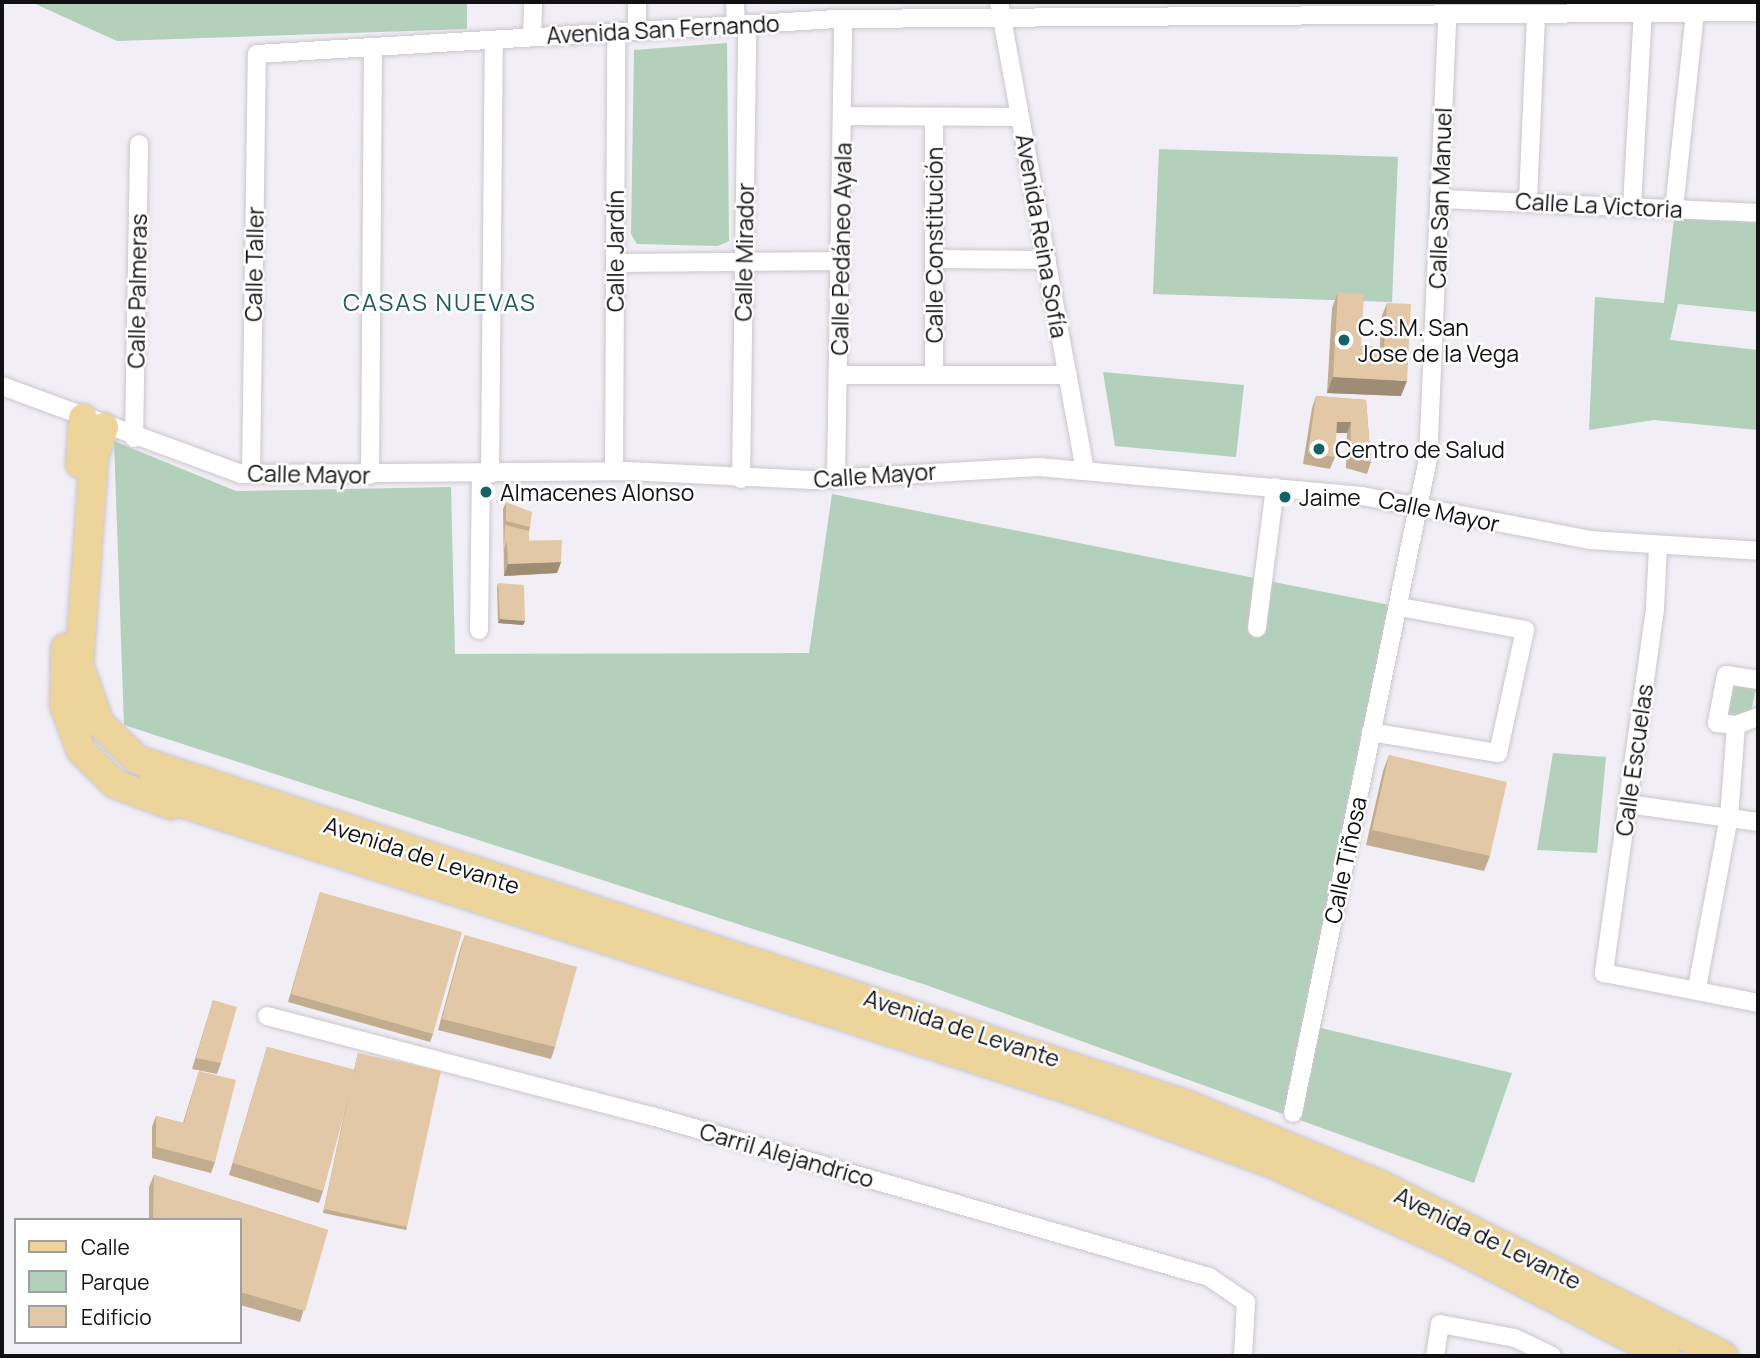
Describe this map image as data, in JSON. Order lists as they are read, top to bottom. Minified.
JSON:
{"streets":{"main road":["Avenida de Levante"],"street":["Avenida San Fernando","Calle San Manuel","Calle La Victoria","Avenida Reina Sofía","Calle Constitución","Calle Pedáneo Ayala","Calle Jardín","Calle Mirador","Calle Taller","Calle Palmeras","Calle Mayor","Calle Escuelas","Calle Tiñosa","Carril Alejandrico"]},"crossings":[["Avenida San Fernando","Calle San Manuel"],["Avenida San Fernando","Avenida Reina Sofía"],["Avenida San Fernando","Calle Pedáneo Ayala"],["Avenida San Fernando","Calle Jardín"],["Avenida San Fernando","Calle Mirador"],["Avenida San Fernando","Calle Taller"],["Calle San Manuel","Calle La Victoria"],["Calle San Manuel","Calle Mayor"],["Calle San Manuel","Calle Tiñosa"],["Avenida Reina Sofía","Calle Mayor"],["Calle Pedáneo Ayala","Calle Mayor"],["Calle Jardín","Calle Mayor"],["Calle Mirador","Calle Mayor"],["Calle Taller","Calle Mayor"],["Calle Palmeras","Calle Mayor"],["Calle Mayor","Calle Escuelas"],["Calle Mayor","Avenida de Levante"]],"districts":["CASAS NUEVAS"],"places":["C.S.M. San Jose de la Vega","Centro de Salud","Almacenes Alonso","Jaime"],"legend":["Calle","Parque","Edificio"]}
